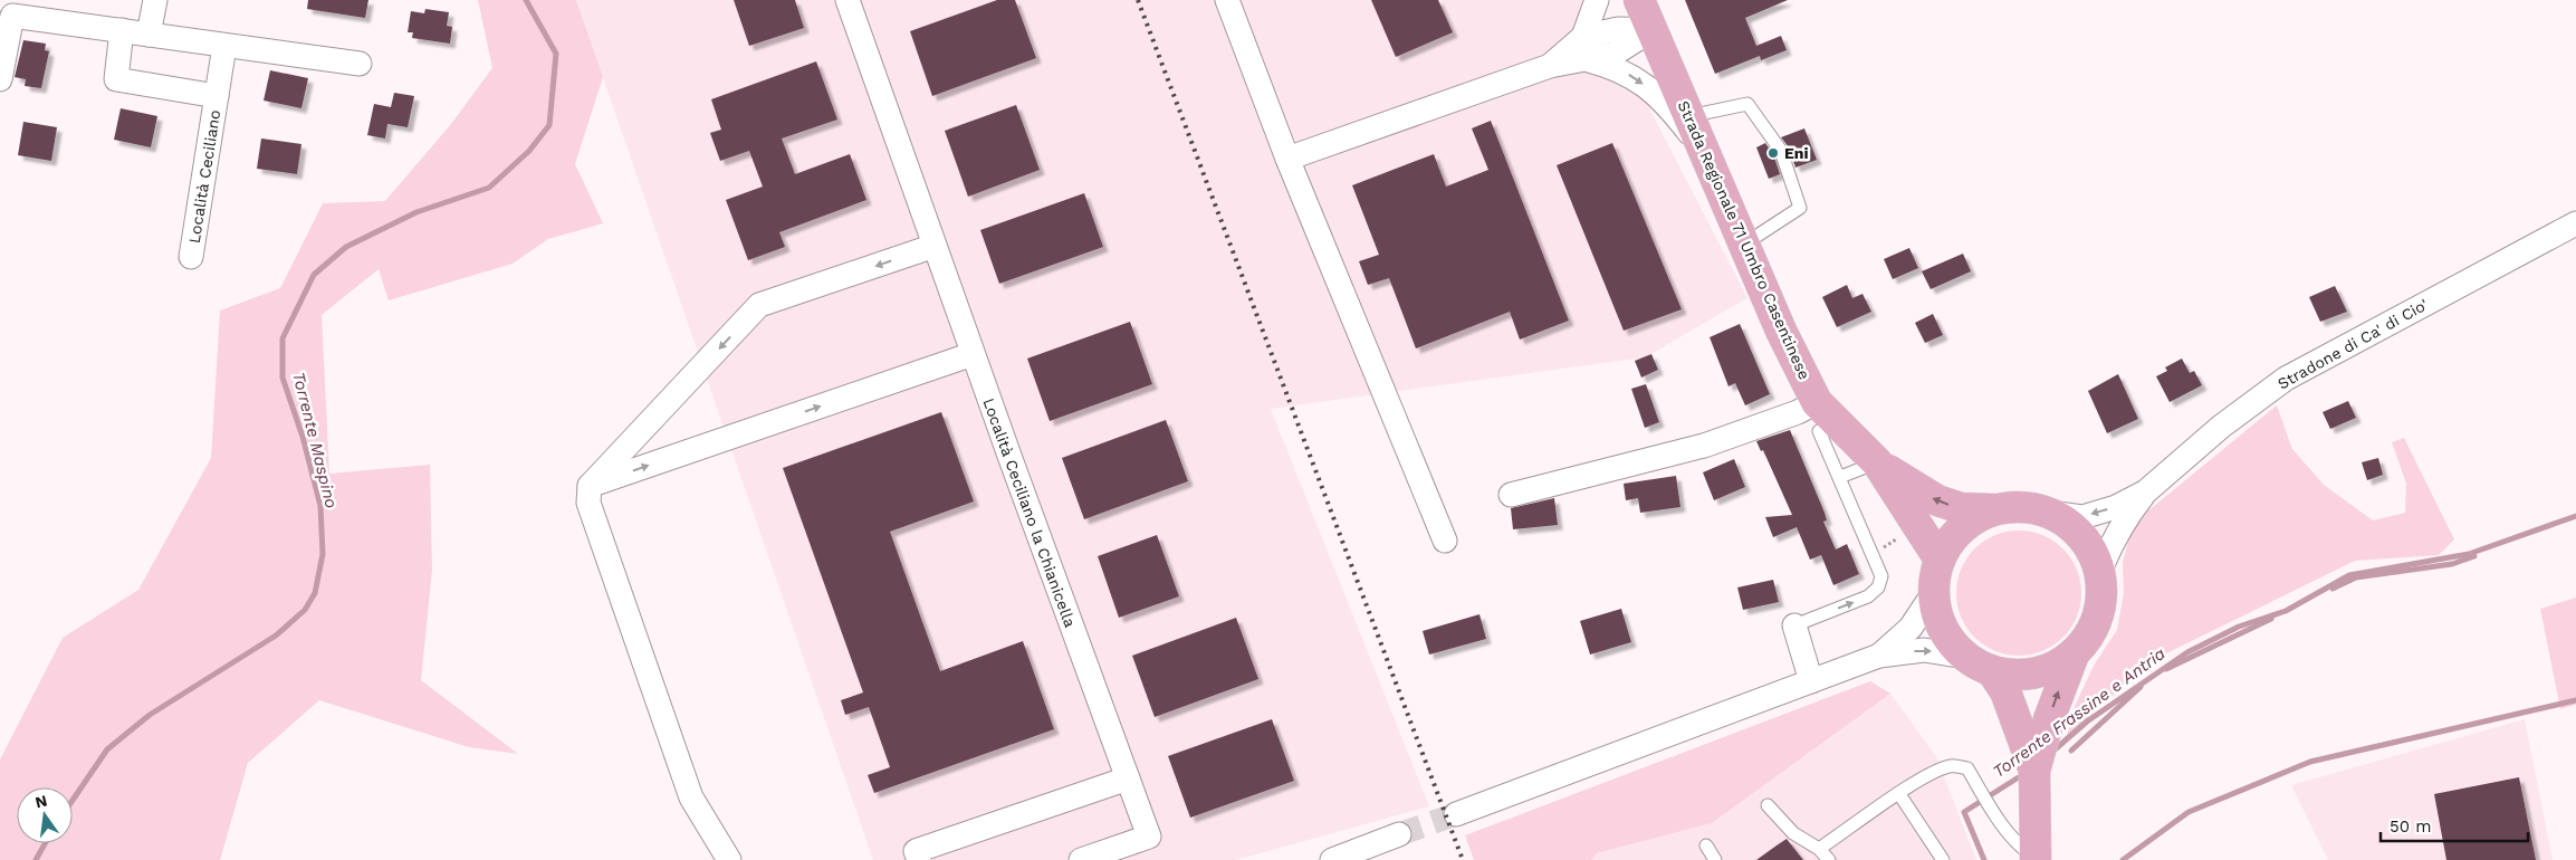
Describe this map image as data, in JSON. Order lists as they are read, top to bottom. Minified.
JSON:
{"streets":{"main road":["Strada Regionale 71 Umbro Casentinese"],"street":["Località Ceciliano","Stradone di Ca' di Cio'","Località Ceciliano la Chianicella"]},"water":["Torrente Maspino","Torrente Frassine e Antria"],"places":["Eni"],"scale_bar":"50 m","north":"top"}
